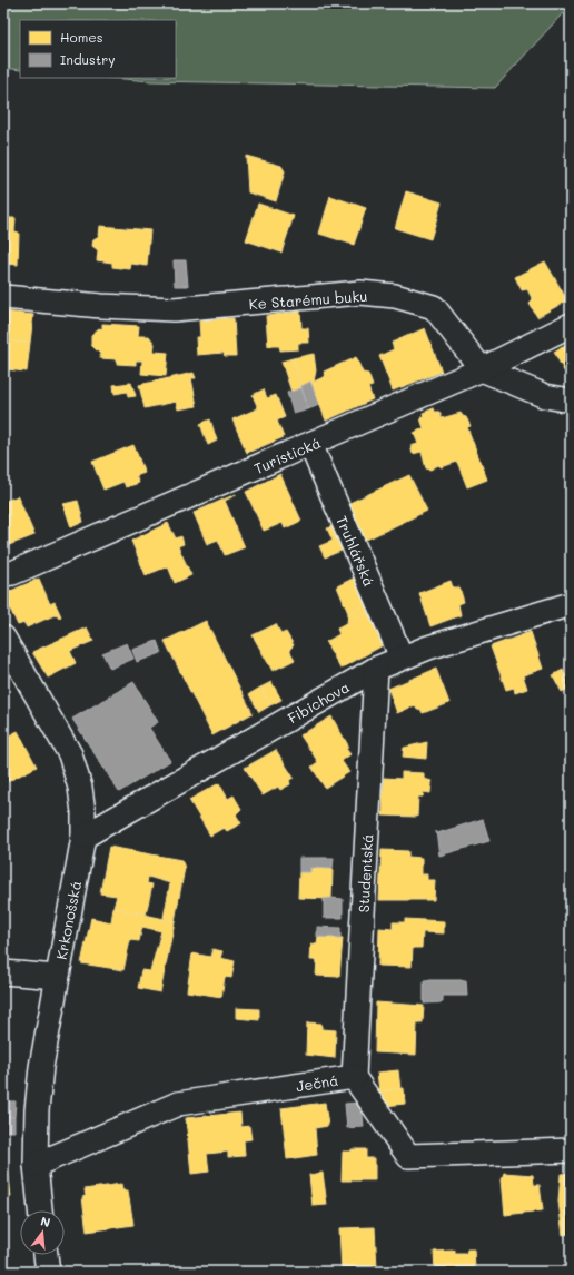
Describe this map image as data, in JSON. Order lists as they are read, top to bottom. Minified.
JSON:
{"streets":{"street":["Ke Starému buku","Turistická","Truhlářská","Fibichova","Studentská","Krkonošská","Ječná"]},"crossings":[["Ke Starému buku","Turistická"],["Turistická","Truhlářská"],["Truhlářská","Fibichova"],["Fibichova","Studentská"],["Fibichova","Krkonošská"],["Studentská","Ječná"],["Krkonošská","Ječná"]],"legend":["Homes","Industry"],"north":"top"}
